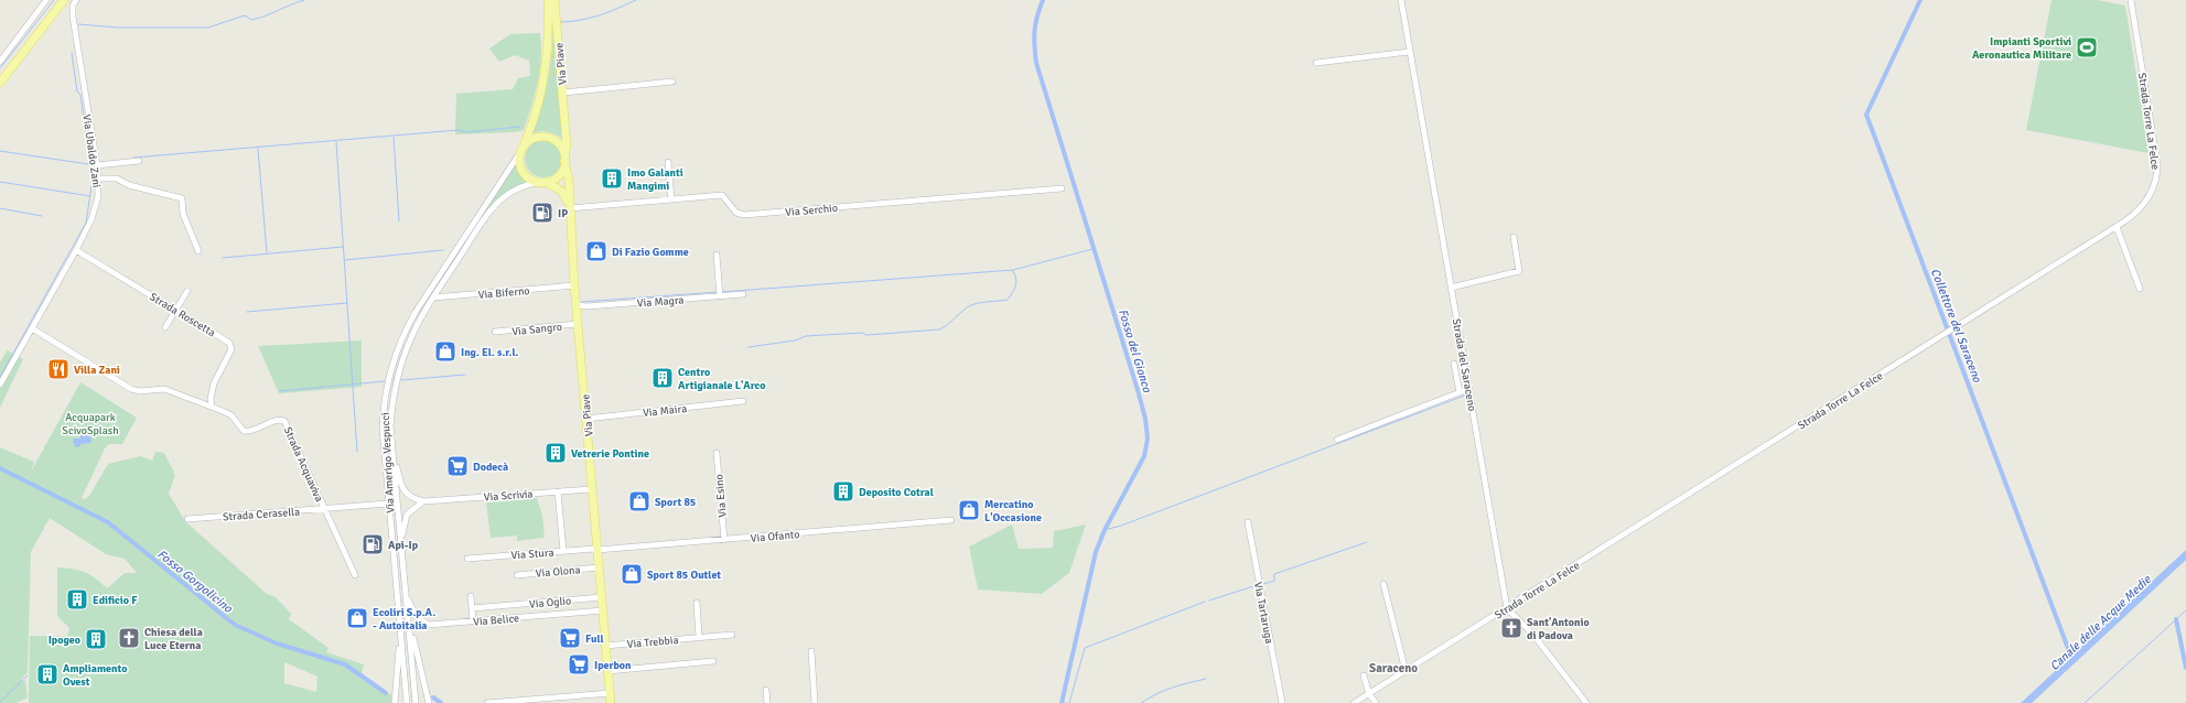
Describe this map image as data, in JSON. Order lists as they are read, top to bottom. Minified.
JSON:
{"streets":{"main road":["Via Piave"],"street":["Strada Torre La Felce","Via Ubaldo Zani","Via Serchio","Via Biferno","Via Magra","Strada Roscetta","Via Sangro","Strada del Saraceno","Via Maira","Via Amerigo Vespucci","Strada Acquaviva","Via Scrivia","Via Esino","Strada Cerasella","Via Ofanto","Via Stura","Via Olona","Via Oglio","Via Tartaruga","Via Belice","Via Trebbia"]},"crossings":[["Via Piave","Via Serchio"],["Via Piave","Via Biferno"],["Via Piave","Via Magra"],["Via Piave","Via Sangro"],["Via Piave","Via Maira"],["Via Piave","Via Amerigo Vespucci"],["Via Piave","Via Scrivia"],["Via Piave","Via Ofanto"],["Via Piave","Via Stura"],["Via Piave","Via Olona"],["Via Piave","Via Oglio"],["Via Piave","Via Belice"],["Via Piave","Via Trebbia"],["Strada Torre La Felce","Strada del Saraceno"],["Via Ubaldo Zani","Strada Roscetta"],["Via Ubaldo Zani","Strada Acquaviva"],["Via Biferno","Via Amerigo Vespucci"],["Strada Roscetta","Strada Acquaviva"],["Via Amerigo Vespucci","Strada Cerasella"],["Via Amerigo Vespucci","Via Belice"],["Strada Acquaviva","Strada Cerasella"],["Via Esino","Via Ofanto"],["Via Ofanto","Via Stura"]],"districts":["Saraceno"],"water":["Collettore del Saraceno","Fosso del Gionco","Fosso Gorgolicino","Canale delle Acque Medie"],"parks":["Acquapark ScivoSplash"],"places":{"sports":["Impianti Sportivi Aeronautica Militare"],"building":["Imo Galanti Mangimi","Centro Artigianale L'Arco","Vetrerie Pontine","Deposito Cotral","Edificio F","Ipogeo","Ampliamento Ovest"],"fuel station":["IP","Api-Ip"],"shop":["Di Fazio Gomme","Ing. El. s.r.l.","Sport 85","Mercatino L'Occasione","Sport 85 Outlet","Ecoliri S.p.A. - Autoitalia"],"restaurant":["Villa Zani"],"supermarket":["Dodecà","Full","Iperbon"],"church":["Sant'Antonio di Padova","Chiesa della Luce Eterna"]}}
